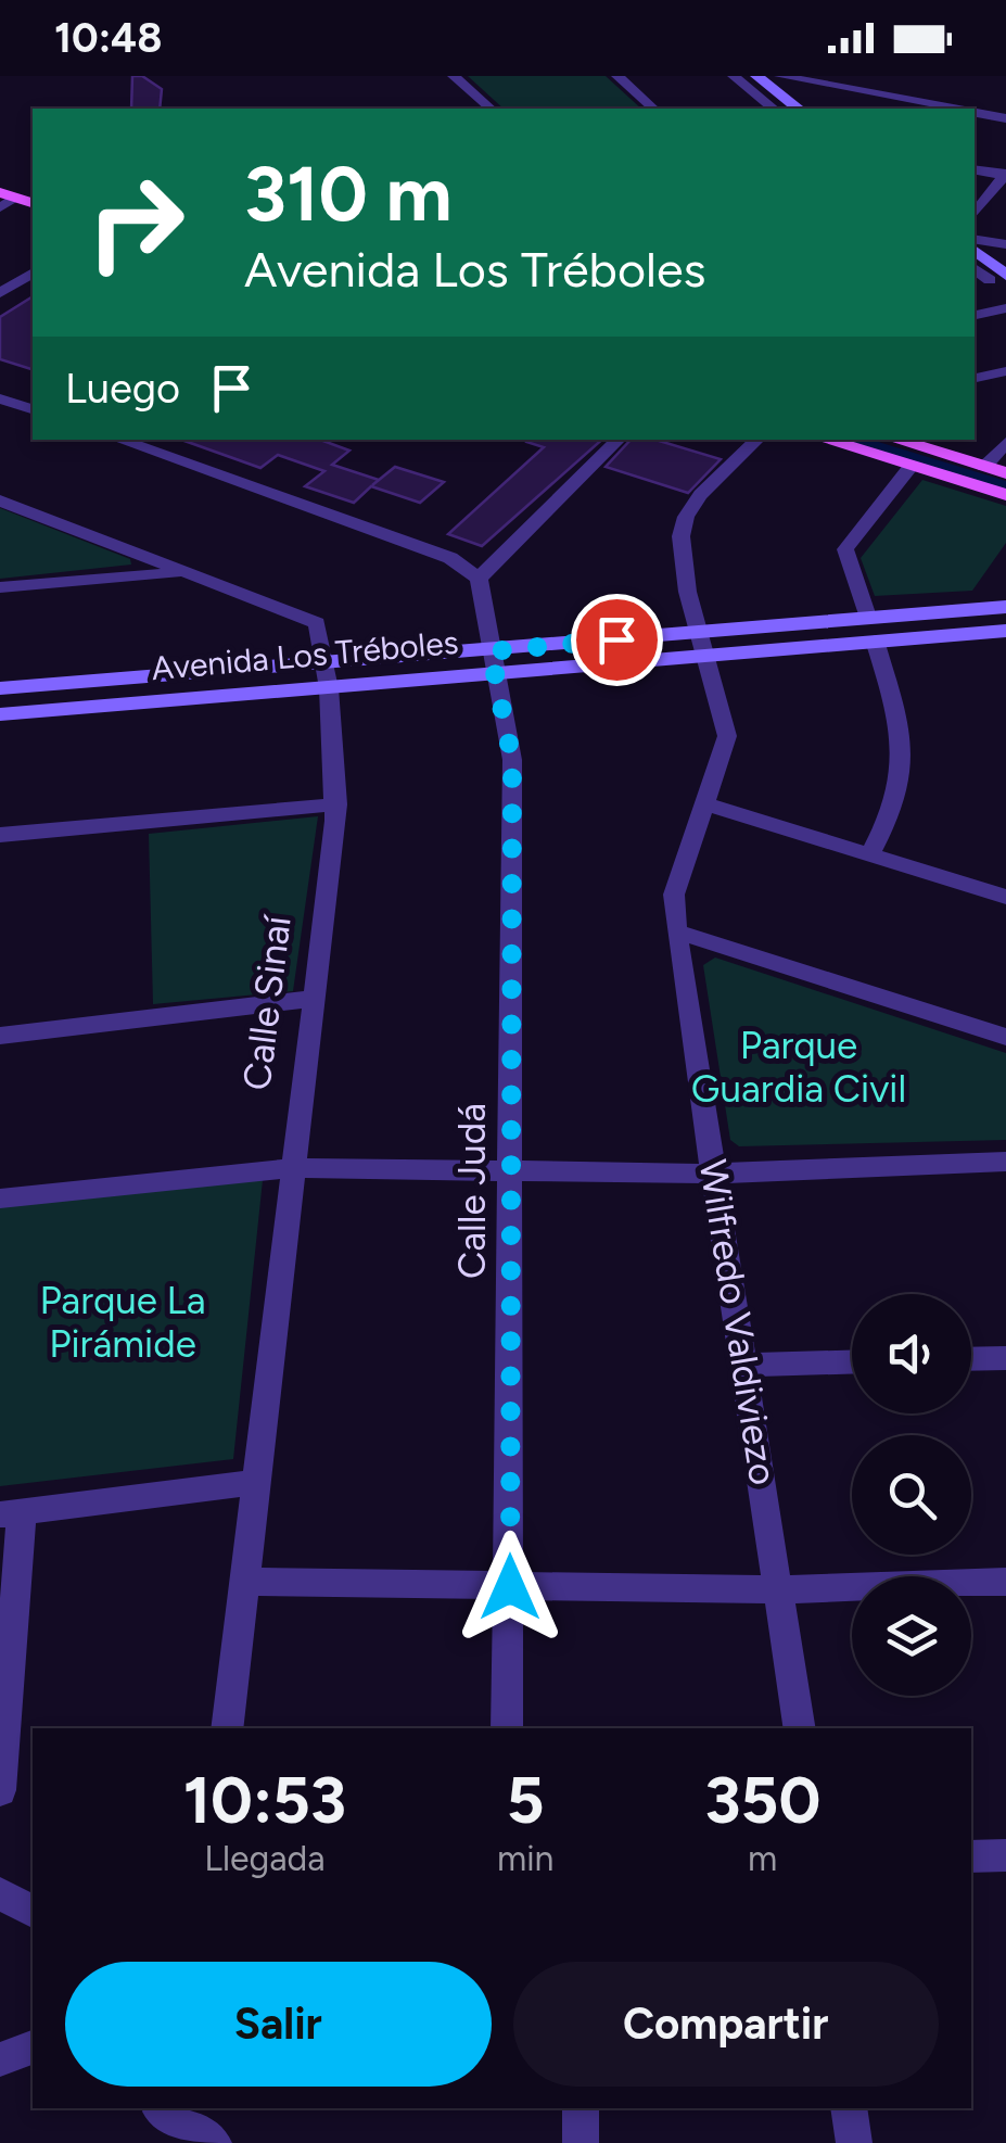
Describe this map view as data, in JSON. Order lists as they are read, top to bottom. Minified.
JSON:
{"streets":{"main road":["Avenida Los Tréboles"],"street":["Calle Sinaí","Calle Judá","Wilfredo Valdiviezo"]},"crossings":[["Avenida Los Tréboles","Calle Sinaí"],["Avenida Los Tréboles","Calle Judá"],["Avenida Los Tréboles","Wilfredo Valdiviezo"]],"parks":["Parque Guardia Civil","Parque La Pirámide"],"page":{"status":"10:48","turn":["310 m","Avenida Los Tréboles"],"then":"Luego","eta":["10:53","Llegada","5","min","350","m"],"buttons":["Salir","Compartir"]}}
